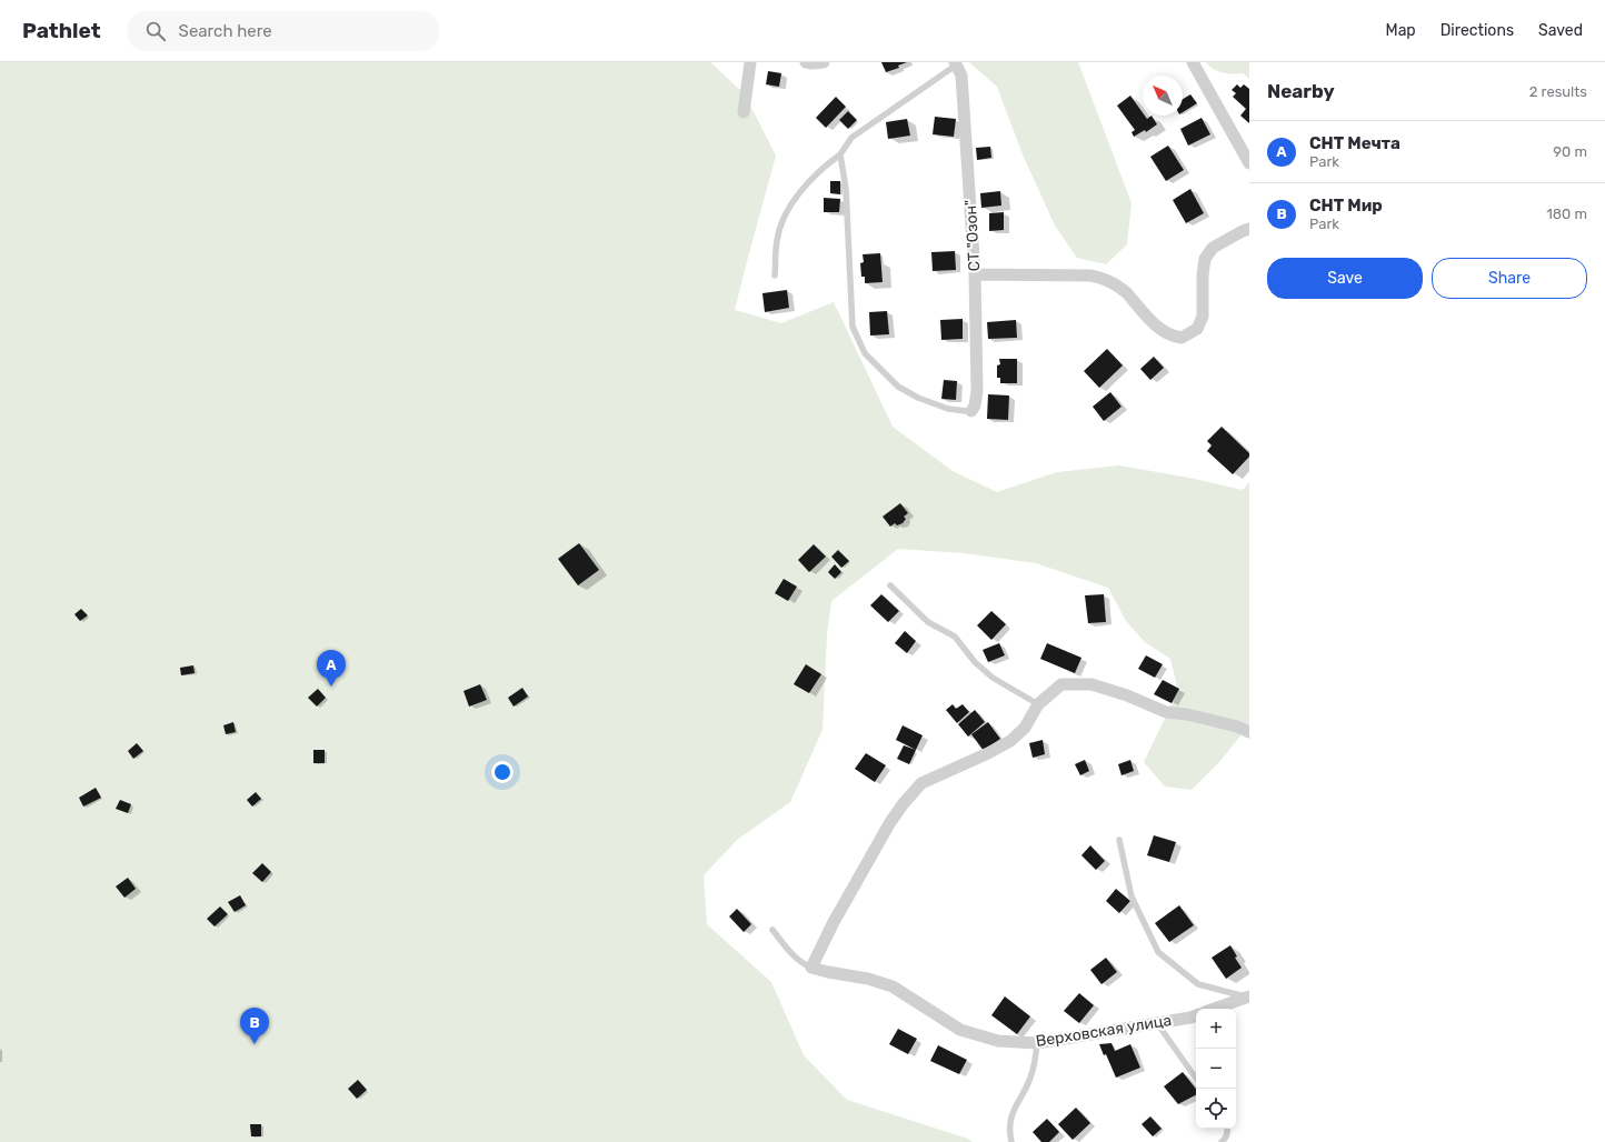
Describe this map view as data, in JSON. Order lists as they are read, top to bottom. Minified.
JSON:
{"streets":{"street":["СТ \"Озон\"","Верховская улица"]},"north":"top left","page":{"header":"Pathlet","search":"Search here","nav":["Map","Directions","Saved"],"heading":["Nearby","2 results"],"list":[{"mark":"A","name":"СНТ Мечта","note":"Park","value":"90 m"},{"mark":"B","name":"СНТ Мир","note":"Park","value":"180 m"}],"buttons":["Save","Share"],"pins":["A","B"],"map_buttons":["+","−"]}}
